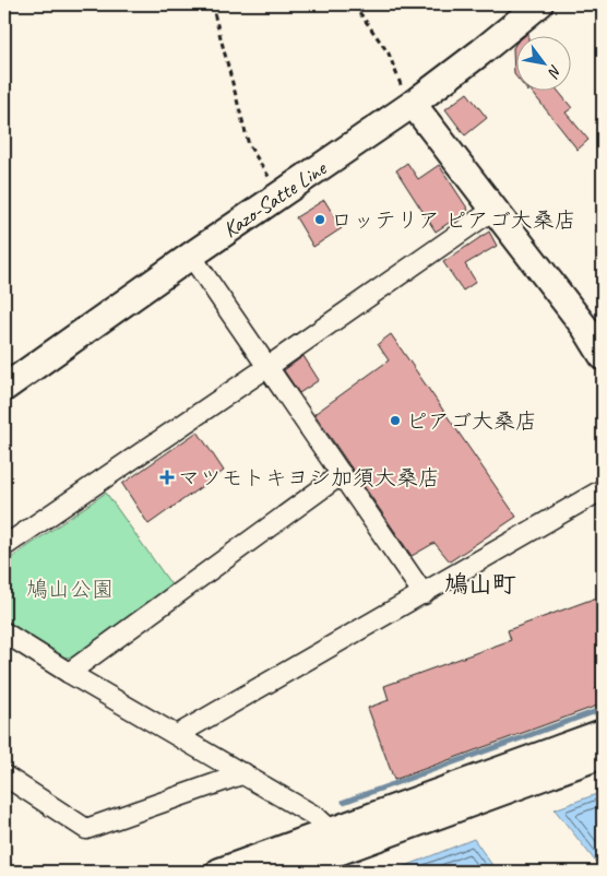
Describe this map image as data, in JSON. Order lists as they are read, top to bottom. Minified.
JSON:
{"streets":{"street":["Kazo-Satte Line"]},"districts":["鳩山町"],"parks":["鳩山公園"],"places":{"other":["ロッテリア ピアゴ大桑店","ピアゴ大桑店"],"health":["マツモトキヨシ加須大桑店"]},"north":"bottom right"}
